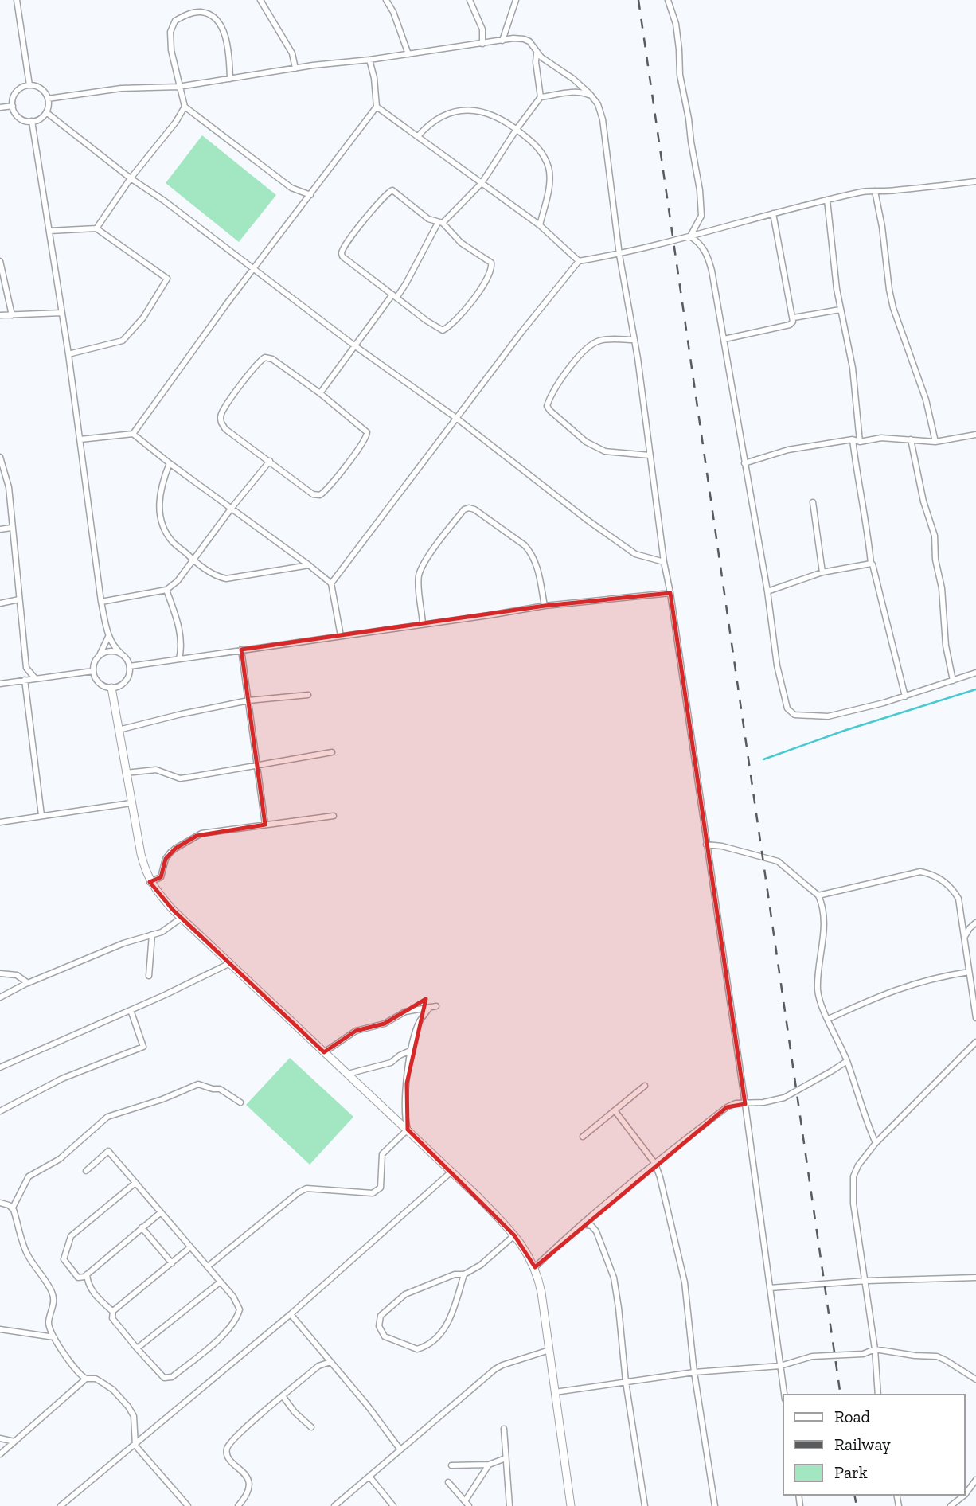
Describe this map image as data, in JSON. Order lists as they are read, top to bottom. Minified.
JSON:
{"legend":["Road","Railway","Park"]}
